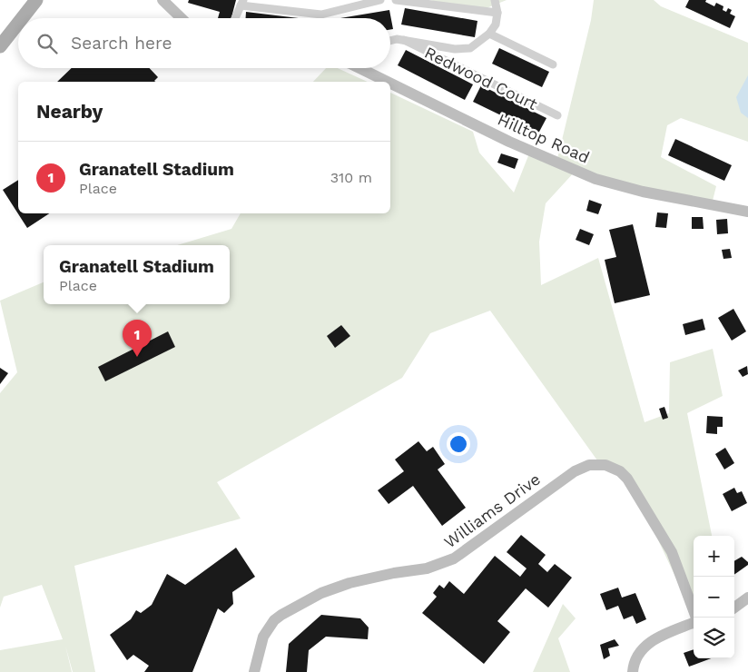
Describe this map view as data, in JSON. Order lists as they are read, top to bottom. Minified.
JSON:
{"streets":{"street":["Redwood Court","Hilltop Road","Williams Drive"]},"page":{"search":"Search here","heading":"Nearby","list":[{"mark":"1","name":"Granatell Stadium","note":"Place","value":"310 m"}],"popup":["Granatell Stadium","Place"],"pins":"1","map_buttons":["+","−"]}}
